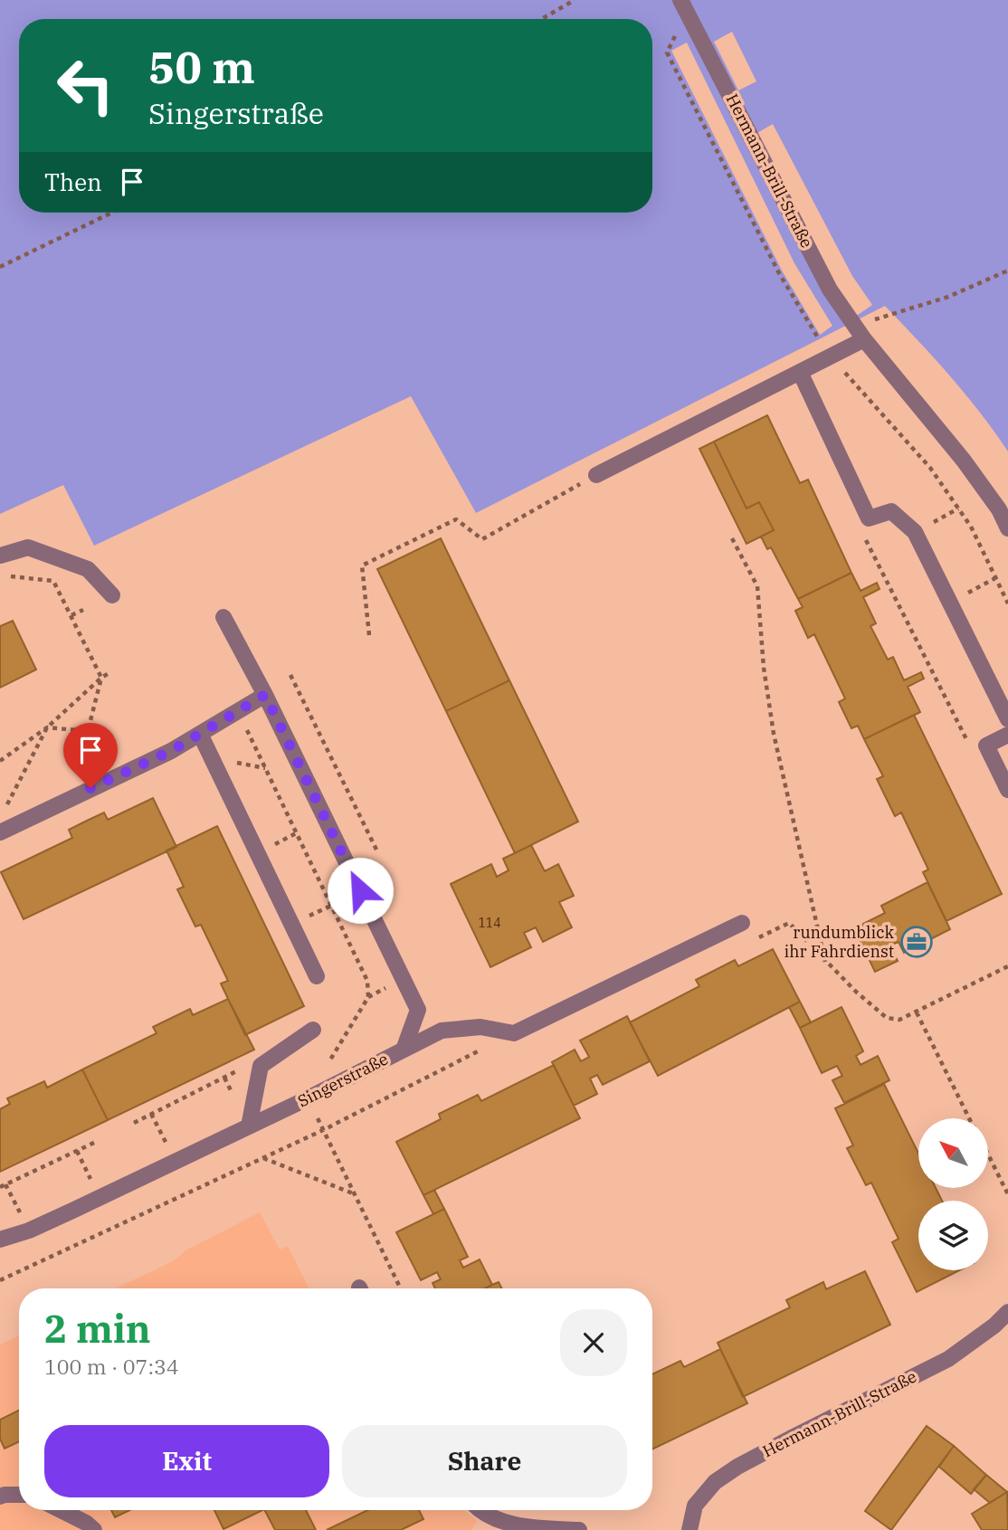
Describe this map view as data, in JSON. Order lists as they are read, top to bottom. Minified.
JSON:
{"streets":{"street":["Hermann-Brill-Straße","Singerstraße"]},"places":{"office":["rundumblick ihr Fahrdienst"]},"house_numbers":["114"],"north":"top left","page":{"turn":["50 m","Singerstraße"],"then":"Then","heading":["2 min","100 m · 07:34"],"buttons":["Exit","Share"]}}
